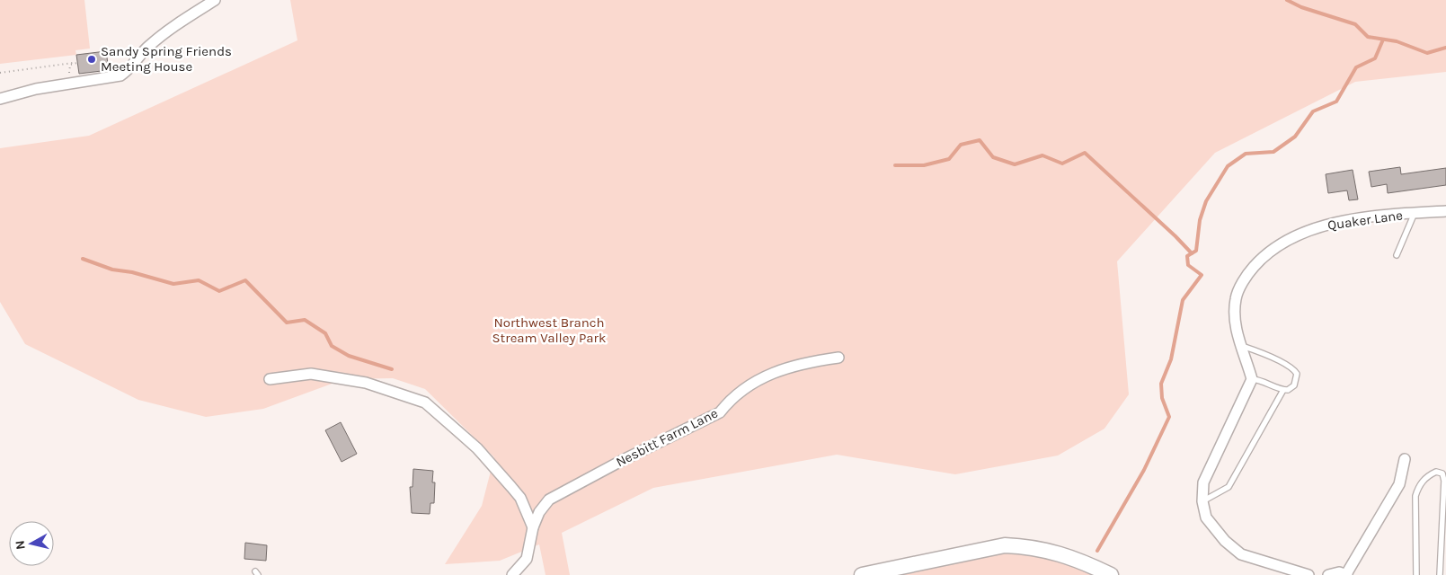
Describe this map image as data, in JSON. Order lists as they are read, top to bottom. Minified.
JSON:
{"streets":{"street":["Quaker Lane","Nesbitt Farm Lane"]},"parks":["Northwest Branch Stream Valley Park"],"places":["Sandy Spring Friends Meeting House"],"north":"left"}
